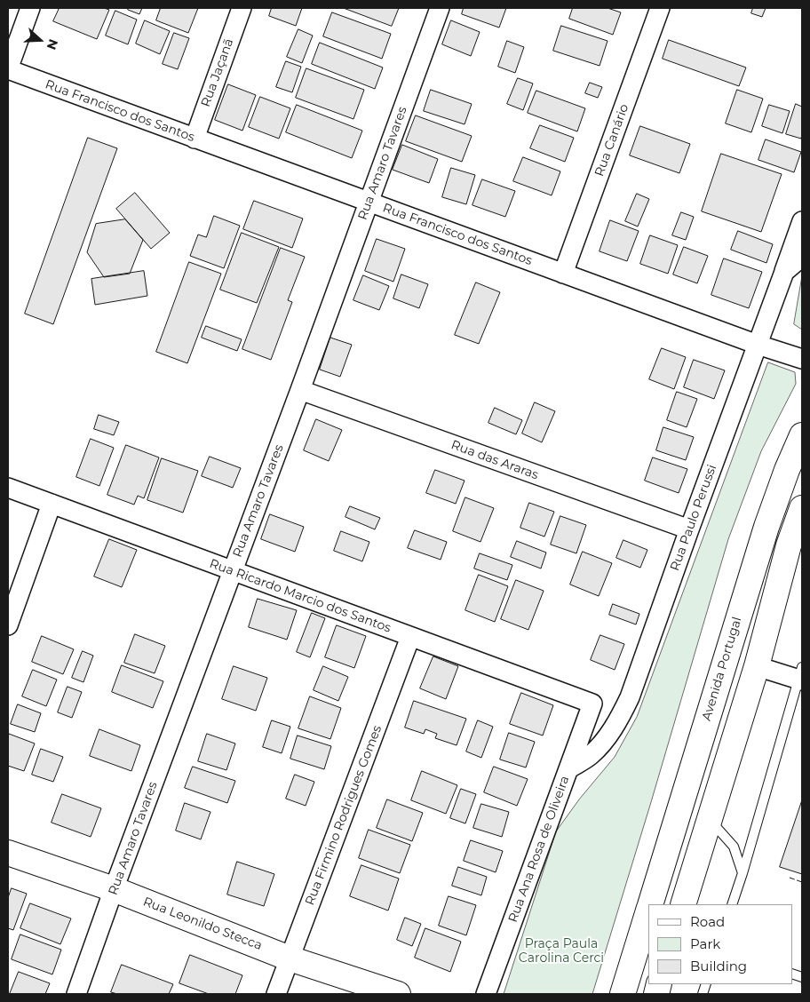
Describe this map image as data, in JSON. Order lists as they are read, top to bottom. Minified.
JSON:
{"streets":{"main road":["Avenida Portugal","Rua Leonildo Stecca"],"street":["Rua Jaçanã","Rua Francisco dos Santos","Rua Canário","Rua Amaro Tavares","Rua das Araras","Rua Paulo Perussi","Rua Ricardo Marcio dos Santos","Rua Firmino Rodrigues Gomes","Rua Ana Rosa de Oliveira"]},"crossings":[["Rua Jaçanã","Rua Francisco dos Santos"],["Rua Francisco dos Santos","Rua Canário"],["Rua Francisco dos Santos","Rua Amaro Tavares"],["Rua Francisco dos Santos","Rua Paulo Perussi"],["Rua Amaro Tavares","Rua das Araras"],["Rua Amaro Tavares","Rua Ricardo Marcio dos Santos"],["Rua Amaro Tavares","Rua Leonildo Stecca"],["Rua das Araras","Rua Paulo Perussi"],["Rua Paulo Perussi","Rua Ana Rosa de Oliveira"],["Rua Ricardo Marcio dos Santos","Rua Firmino Rodrigues Gomes"],["Rua Ricardo Marcio dos Santos","Rua Ana Rosa de Oliveira"],["Rua Firmino Rodrigues Gomes","Rua Leonildo Stecca"]],"parks":["Praça Paula Carolina Cerci"],"legend":["Road","Park","Building"],"north":"right"}
